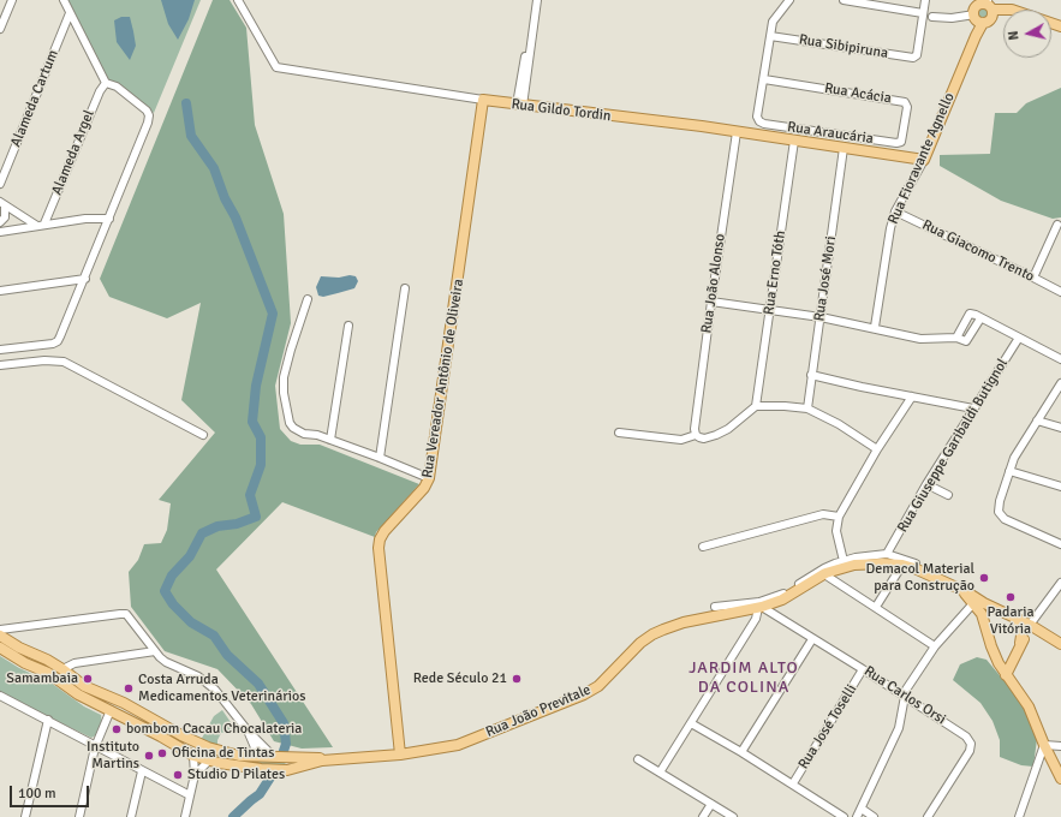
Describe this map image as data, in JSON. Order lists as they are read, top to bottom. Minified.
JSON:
{"streets":{"main road":["Rua Gildo Tordin","Rua Fioravante Agnello","Rua Vereador Antônio de Oliveira","Rua João Previtale"],"street":["Rua Sibipiruna","Rua Acácia","Alameda Cartum","Rua Araucária","Alameda Argel","Rua Giacomo Trento","Rua Erno Tóth","Rua José Mori","Rua João Alonso","Rua Giuseppe Garibaldi Butignol","Rua Carlos Orsi","Rua José Toselli"]},"crossings":[["Rua Acácia","Rua Araucária"],["Rua Gildo Tordin","Rua Fioravante Agnello"],["Rua Gildo Tordin","Rua Erno Tóth"],["Rua Gildo Tordin","Rua José Mori"],["Rua Gildo Tordin","Rua João Alonso"],["Rua Gildo Tordin","Rua Vereador Antônio de Oliveira"],["Rua Fioravante Agnello","Rua Giacomo Trento"],["Rua Vereador Antônio de Oliveira","Rua João Previtale"],["Rua Carlos Orsi","Rua João Previtale"],["Rua Carlos Orsi","Rua José Toselli"]],"districts":["JARDIM ALTO DA COLINA"],"places":["Demacol Material para Construção","Padaria Vitória","Samambaia","Rede Século 21","Costa Arruda Medicamentos Veterinários","bombom Cacau Chocalateria","Oficina de Tintas","Instituto Martins","Studio D Pilates"],"scale_bar":"100 m","north":"left"}
